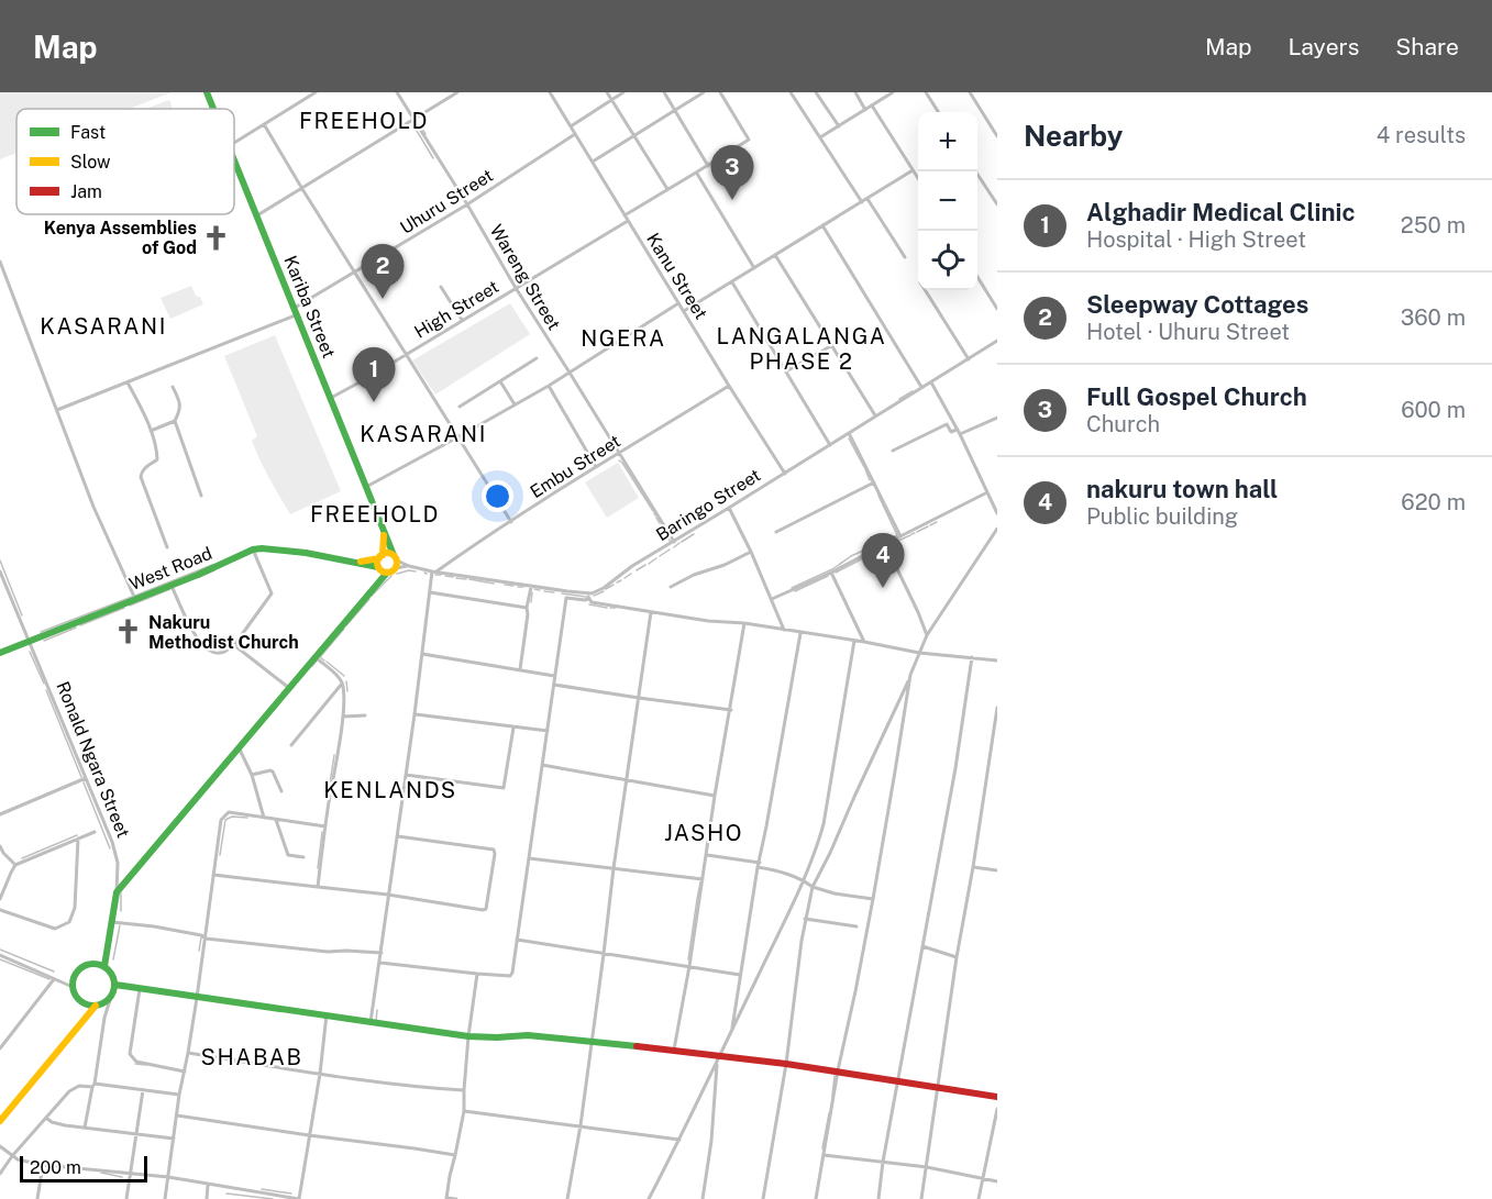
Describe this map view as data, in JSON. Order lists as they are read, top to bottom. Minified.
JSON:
{"streets":{"street":["Uhuru Street","Kanu Street","Wareng Street","Kariba Street","High Street","Embu Street","Baringo Street","West Road","Ronald Ngara Street"]},"crossings":[["Uhuru Street","Kanu Street"],["Uhuru Street","Wareng Street"],["Uhuru Street","Kariba Street"],["Kanu Street","High Street"],["Kanu Street","Embu Street"],["Kanu Street","Baringo Street"],["Wareng Street","High Street"],["Wareng Street","Embu Street"],["Wareng Street","Baringo Street"],["Kariba Street","High Street"],["Kariba Street","West Road"],["West Road","Ronald Ngara Street"]],"districts":["FREEHOLD","KASARANI","LANGALANGA PHASE 2","NGERA","KASARANI","FREEHOLD","KENLANDS","JASHO","SHABAB"],"places":{"church":["Kenya Assemblies of God","Nakuru Methodist Church"]},"legend":["Fast","Slow","Jam"],"scale_bar":"200 m","page":{"header":"Map","nav":["Map","Layers","Share"],"heading":["Nearby","4 results"],"map_buttons":["+","−"],"pins":["3","2","1","4"],"list":[{"mark":"1","name":"Alghadir Medical Clinic","note":"Hospital · High Street","value":"250 m"},{"mark":"2","name":"Sleepway Cottages","note":"Hotel · Uhuru Street","value":"360 m"},{"mark":"3","name":"Full Gospel Church","note":"Church","value":"600 m"},{"mark":"4","name":"nakuru town hall","note":"Public building","value":"620 m"}],"scale":"200 m"}}
